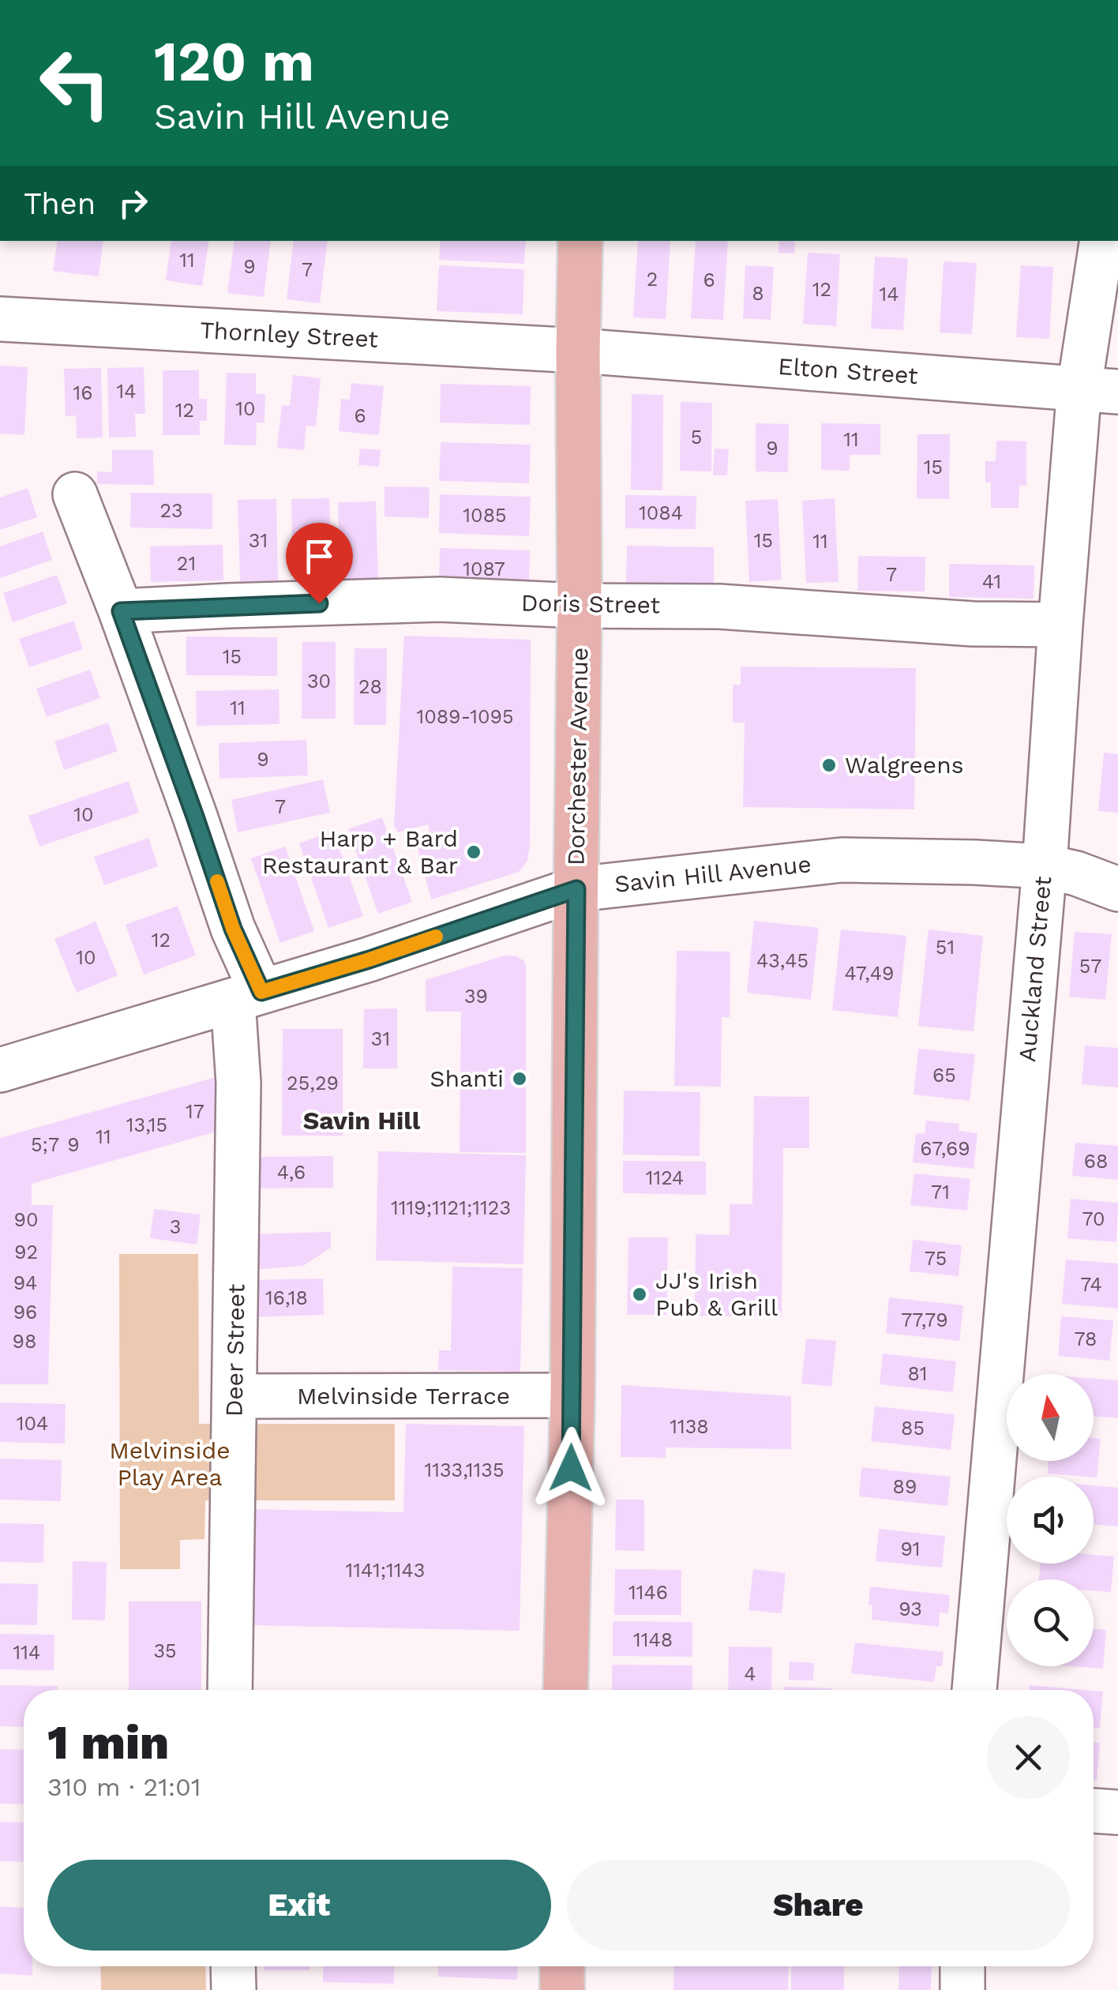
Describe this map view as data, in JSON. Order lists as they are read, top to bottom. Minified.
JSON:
{"streets":{"main road":["Dorchester Avenue"],"street":["Thornley Street","Elton Street","Doris Street","Savin Hill Avenue","Auckland Street","Deer Street","Melvinside Terrace"]},"crossings":[["Thornley Street","Elton Street"],["Thornley Street","Dorchester Avenue"],["Elton Street","Dorchester Avenue"],["Elton Street","Auckland Street"],["Doris Street","Dorchester Avenue"],["Doris Street","Auckland Street"],["Dorchester Avenue","Savin Hill Avenue"],["Dorchester Avenue","Melvinside Terrace"],["Savin Hill Avenue","Auckland Street"],["Savin Hill Avenue","Deer Street"],["Deer Street","Melvinside Terrace"]],"districts":["Savin Hill"],"parks":["Melvinside Play Area"],"places":["Walgreens","Harp + Bard Restaurant & Bar","Shanti","JJ's Irish Pub & Grill"],"house_numbers":["11","9","7","2","6","12","8","14","14","16","10","12","6","5","11","9","15","23","1084","1085","31","15","11","21","1087","7","41","15","30","28","11","1089-1095","9","7","10","12","51","10","43,45","57","47,49","39","31","65","25,29","17","13,15","11","5;7","9","67,69","68","4,6","1124","71","1119;1121;1123","70","90","3","92","75","94","74","16,18","96","77,79","78","98","81","104","1138","85","1133,1135","89","91","1141;1143","1146","93","1148","35","114","4"],"north":"top","page":{"turn":["120 m","Savin Hill Avenue"],"then":"Then","heading":["1 min","310 m · 21:01"],"buttons":["Exit","Share"]}}
